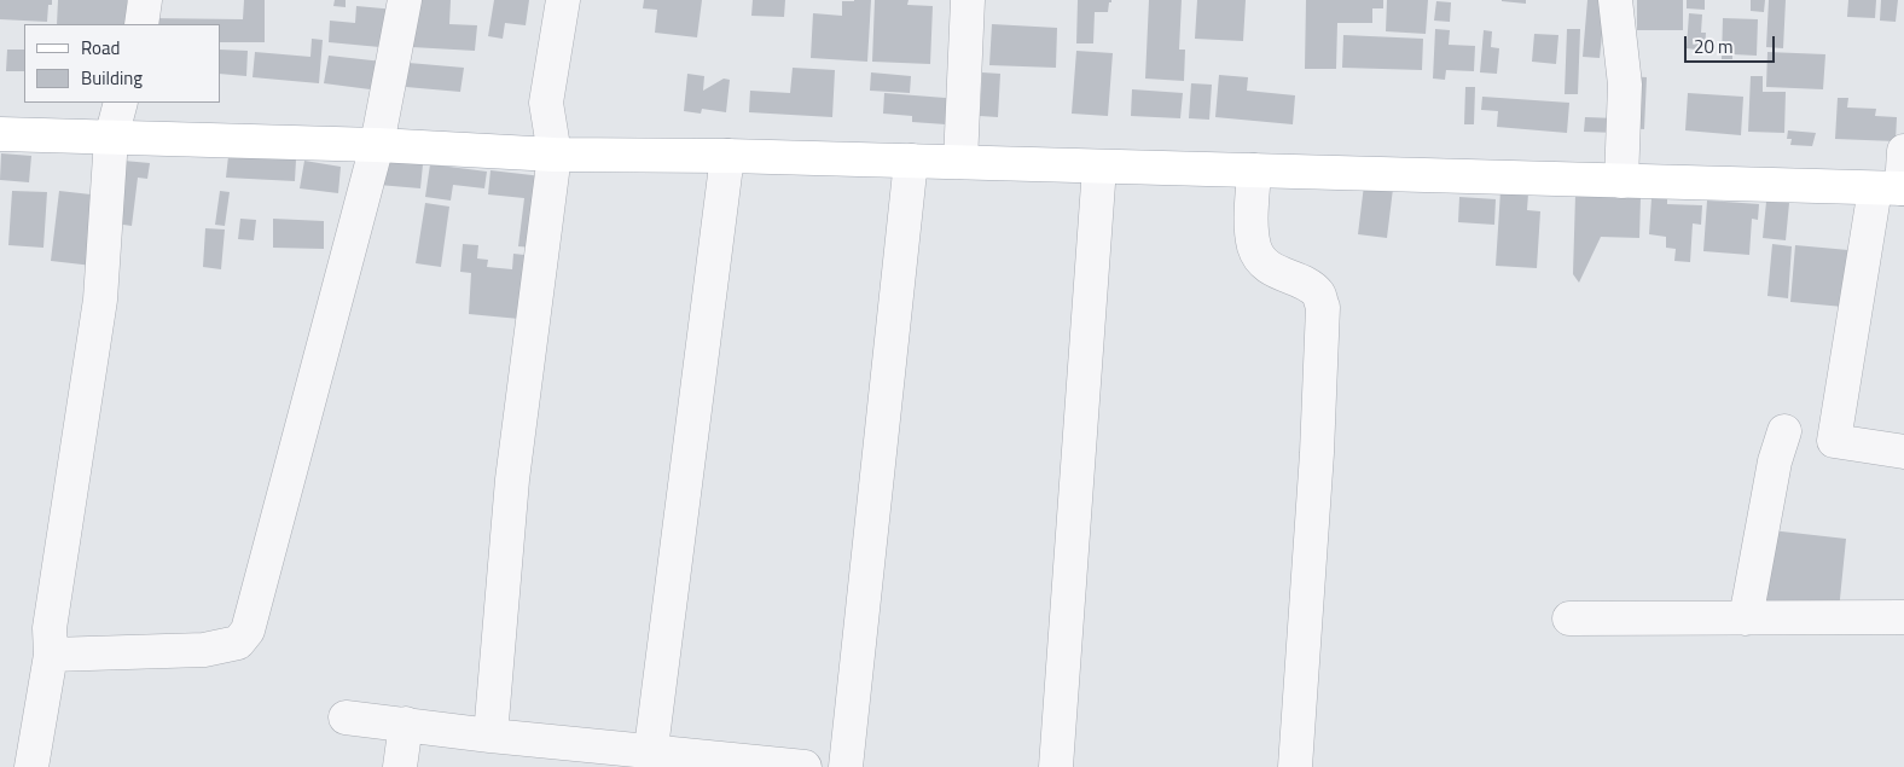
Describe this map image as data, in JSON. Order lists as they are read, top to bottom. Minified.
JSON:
{"legend":["Road","Building"],"scale_bar":"20 m"}
